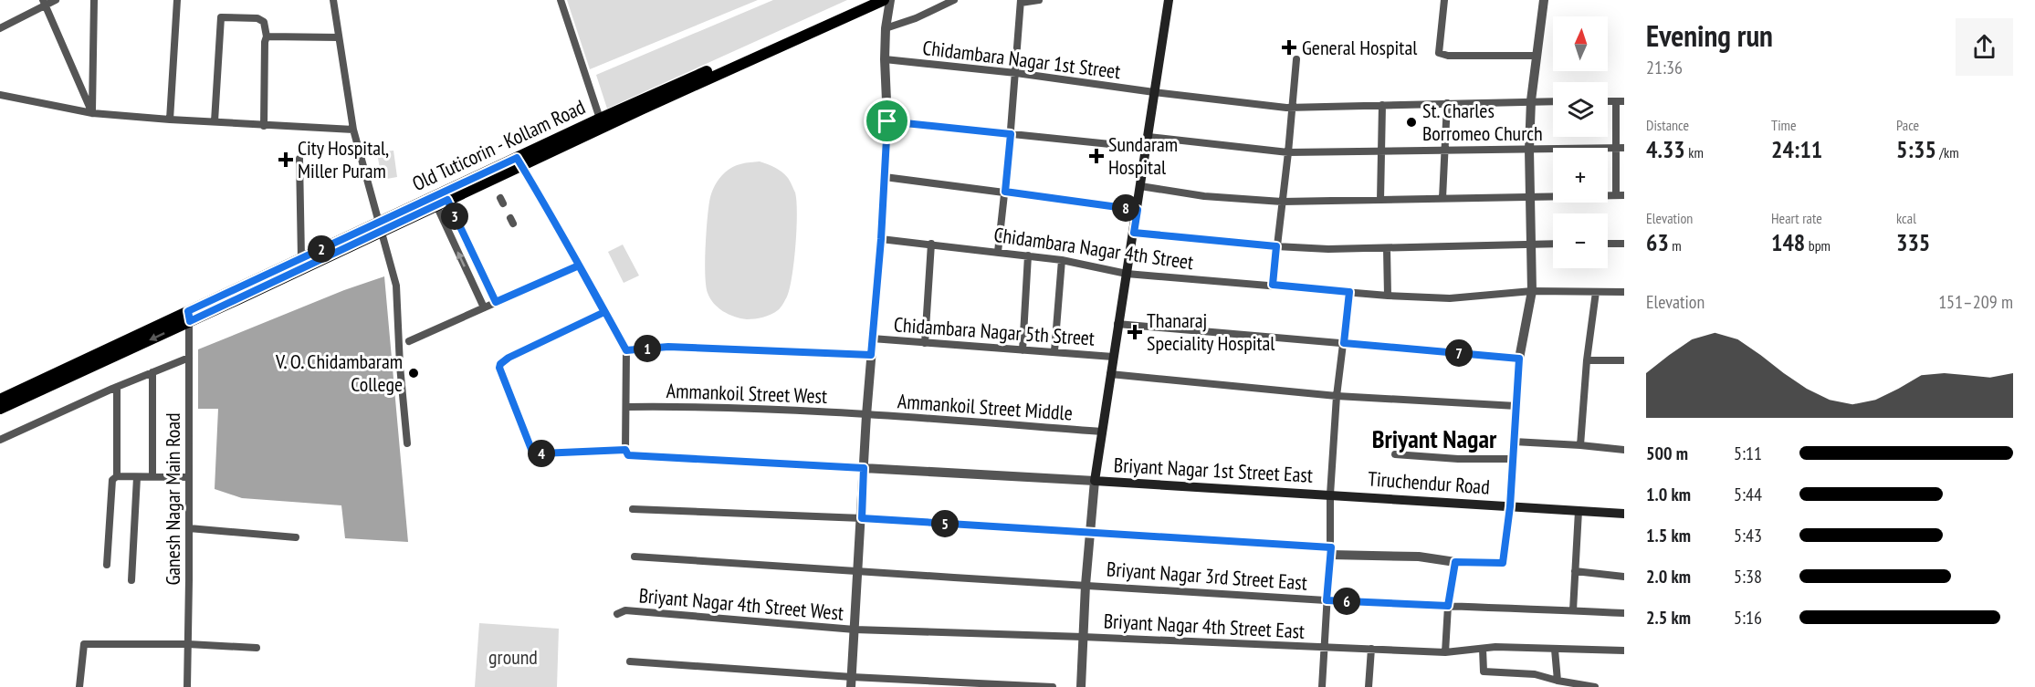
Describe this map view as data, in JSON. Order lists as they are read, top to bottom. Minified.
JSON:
{"streets":{"main road":["Old Tuticorin - Kollam Road","Briyant Nagar 1st Street East","Tiruchendur Road"],"street":["Chidambara Nagar 1st Street","Chidambara Nagar 4th Street","Chidambara Nagar 5th Street","Ammankoil Street West","Ammankoil Street Middle","Ganesh Nagar Main Road","Briyant Nagar 3rd Street East","Briyant Nagar 4th Street West","Briyant Nagar 4th Street East"]},"crossings":[["Old Tuticorin - Kollam Road","Ganesh Nagar Main Road"],["Ammankoil Street West","Ammankoil Street Middle"],["Briyant Nagar 1st Street East","Tiruchendur Road"],["Briyant Nagar 4th Street West","Briyant Nagar 4th Street East"]],"districts":["Briyant Nagar"],"parks":["ground"],"places":{"health":["General Hospital","Sundaram Hospital","City Hospital, Miller Puram","Thanaraj Speciality Hospital"],"other":["St. Charles Borromeo Church","V. O. Chidambaram College"]},"north":"top","page":{"heading":["Evening run","21:36"],"map_buttons":["+","−"],"stats":[["Distance","4.33 km"],["Time","24:11"],["Pace","5:35 /km"],["Elevation","63 m"],["Heart rate","148 bpm"],["kcal","335"]],"pins":["8","3","2","1","7","4","5","6"],"chart":["Elevation","151–209 m"],"list":[{"name":"500 m","note":"5:11"},{"name":"1.0 km","note":"5:44"},{"name":"1.5 km","note":"5:43"},{"name":"2.0 km","note":"5:38"},{"name":"2.5 km","note":"5:16"}]}}
